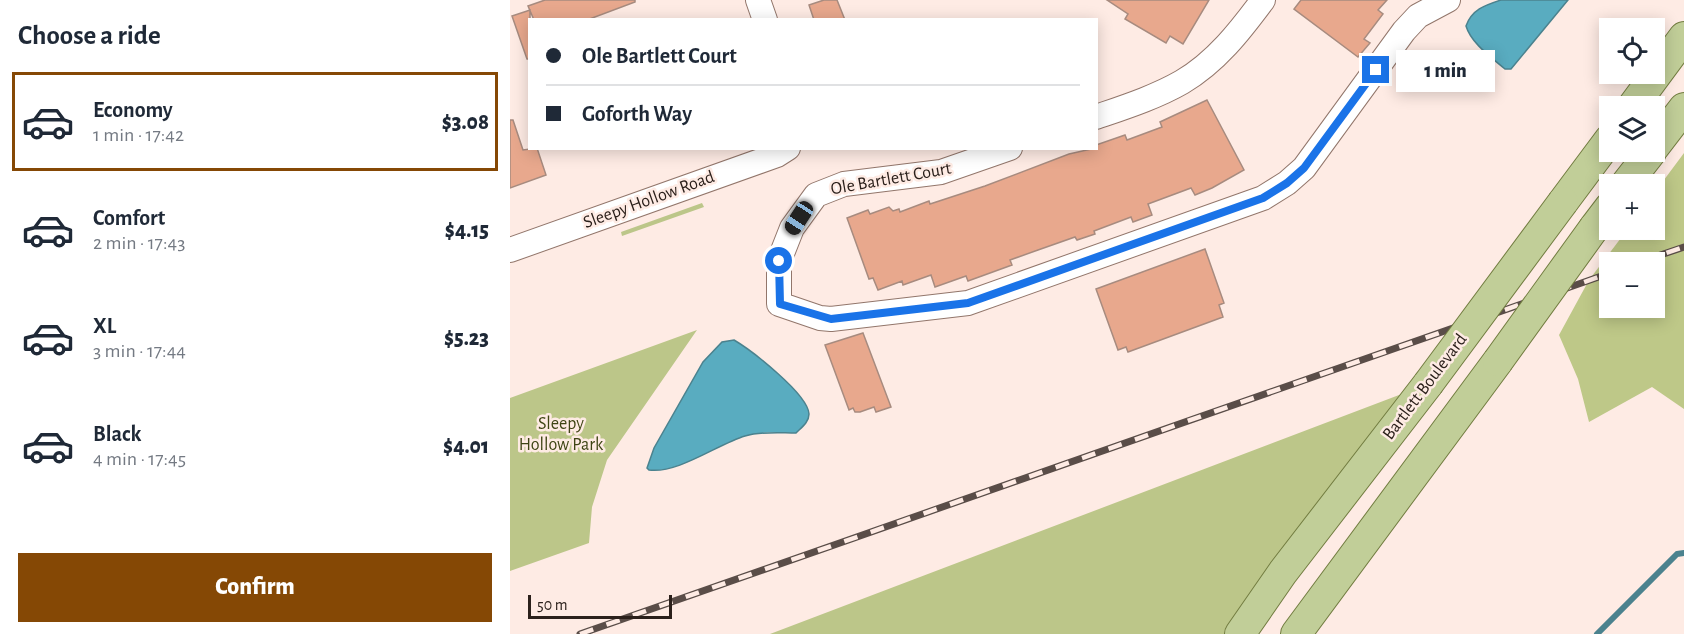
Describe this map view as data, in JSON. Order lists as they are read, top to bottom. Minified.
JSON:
{"streets":{"main road":["Bartlett Boulevard"],"street":["Ole Bartlett Court","Sleepy Hollow Road"]},"parks":["Sleepy Hollow Park"],"scale_bar":"50 m","page":{"heading":"Choose a ride","map_buttons":["+","−"],"banner":["Ole Bartlett Court","Goforth Way"],"bubble":"1 min","list":[{"name":"Economy","note":"1 min · 17:42","value":"$3.08"},{"name":"Comfort","note":"2 min · 17:43","value":"$4.15"},{"name":"XL","note":"3 min · 17:44","value":"$5.23"},{"name":"Black","note":"4 min · 17:45","value":"$4.01"}],"buttons":"Confirm","scale":"50 m"}}
